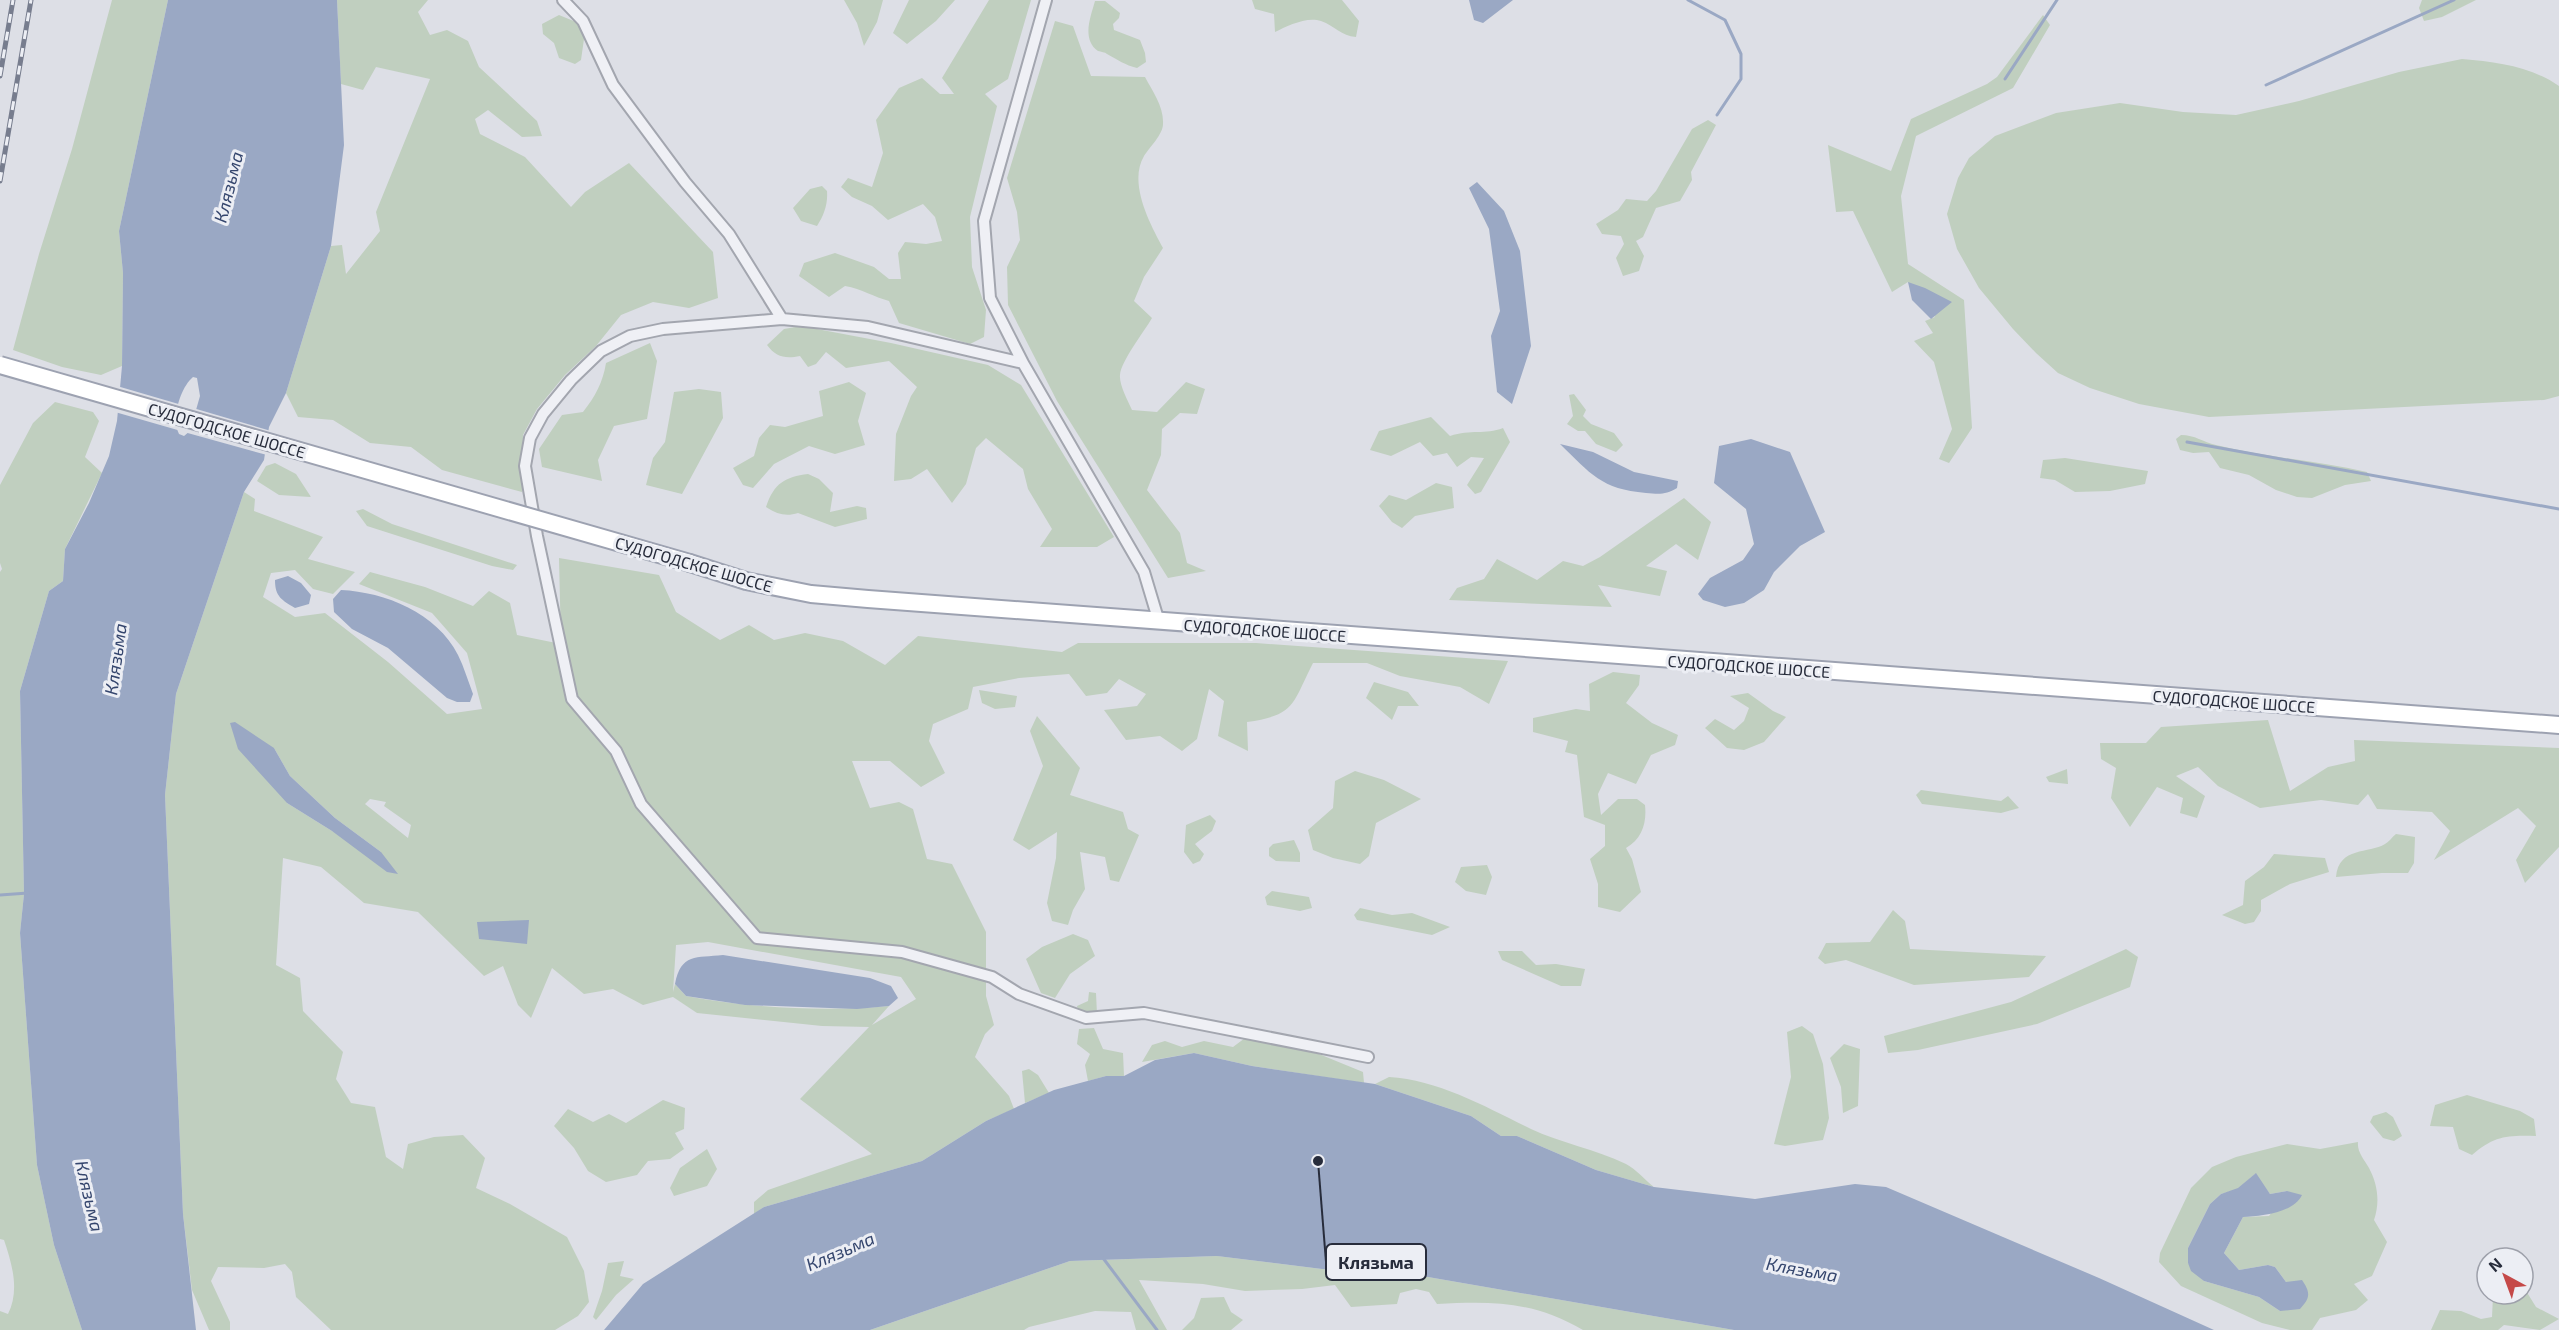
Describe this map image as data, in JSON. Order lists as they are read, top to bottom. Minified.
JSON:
{"streets":{"main road":["СУДОГОДСКОЕ ШОССЕ"]},"water":["Клязьма"],"places":["Клязьма"],"north":"top left"}
